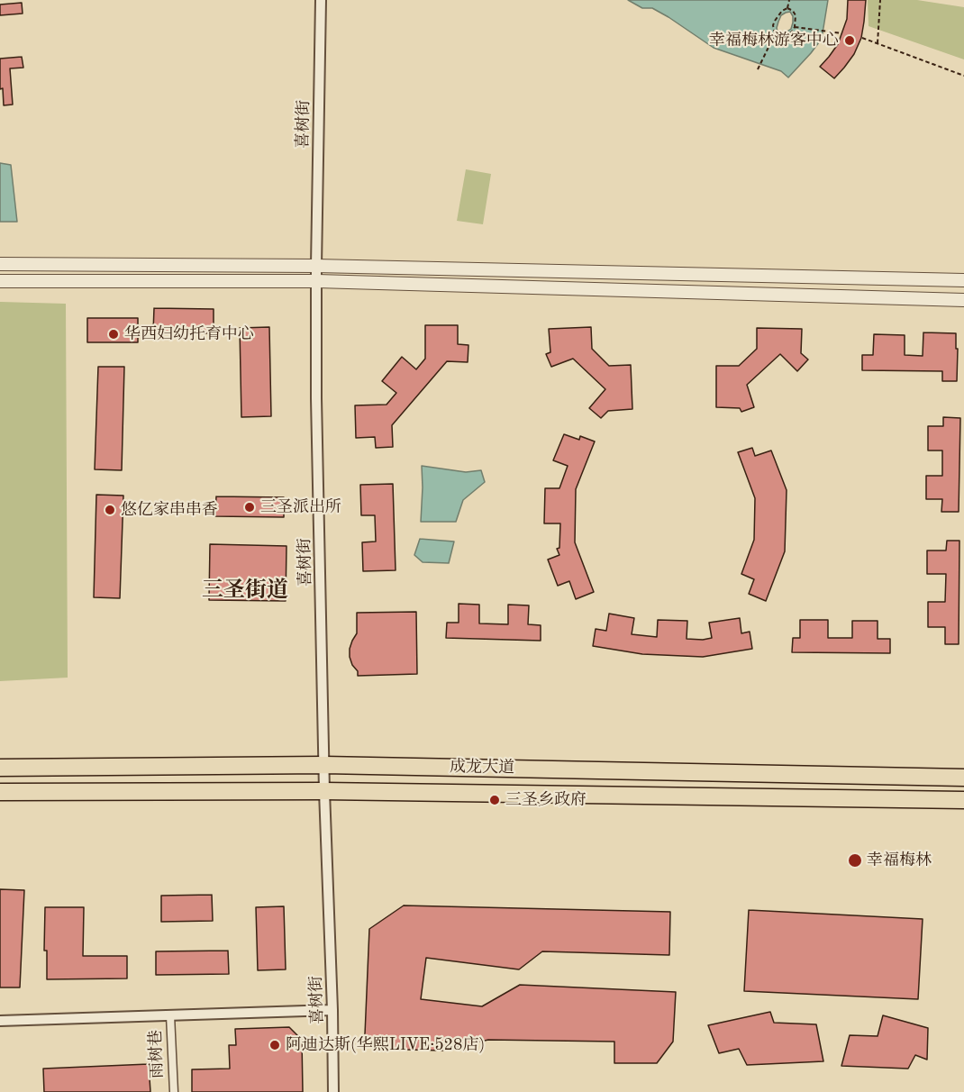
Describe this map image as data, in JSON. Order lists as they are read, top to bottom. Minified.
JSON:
{"streets":{"highway":["成龙大道"],"street":["喜树街","雨树巷"]},"crossings":[["喜树街","成龙大道"]],"districts":["三圣街道"],"places":["幸福梅林游客中心","华西妇幼托育中心","三圣派出所","悠亿家串串香","三圣乡政府","幸福梅林","阿迪达斯(华熙LIVE·528店)"]}
